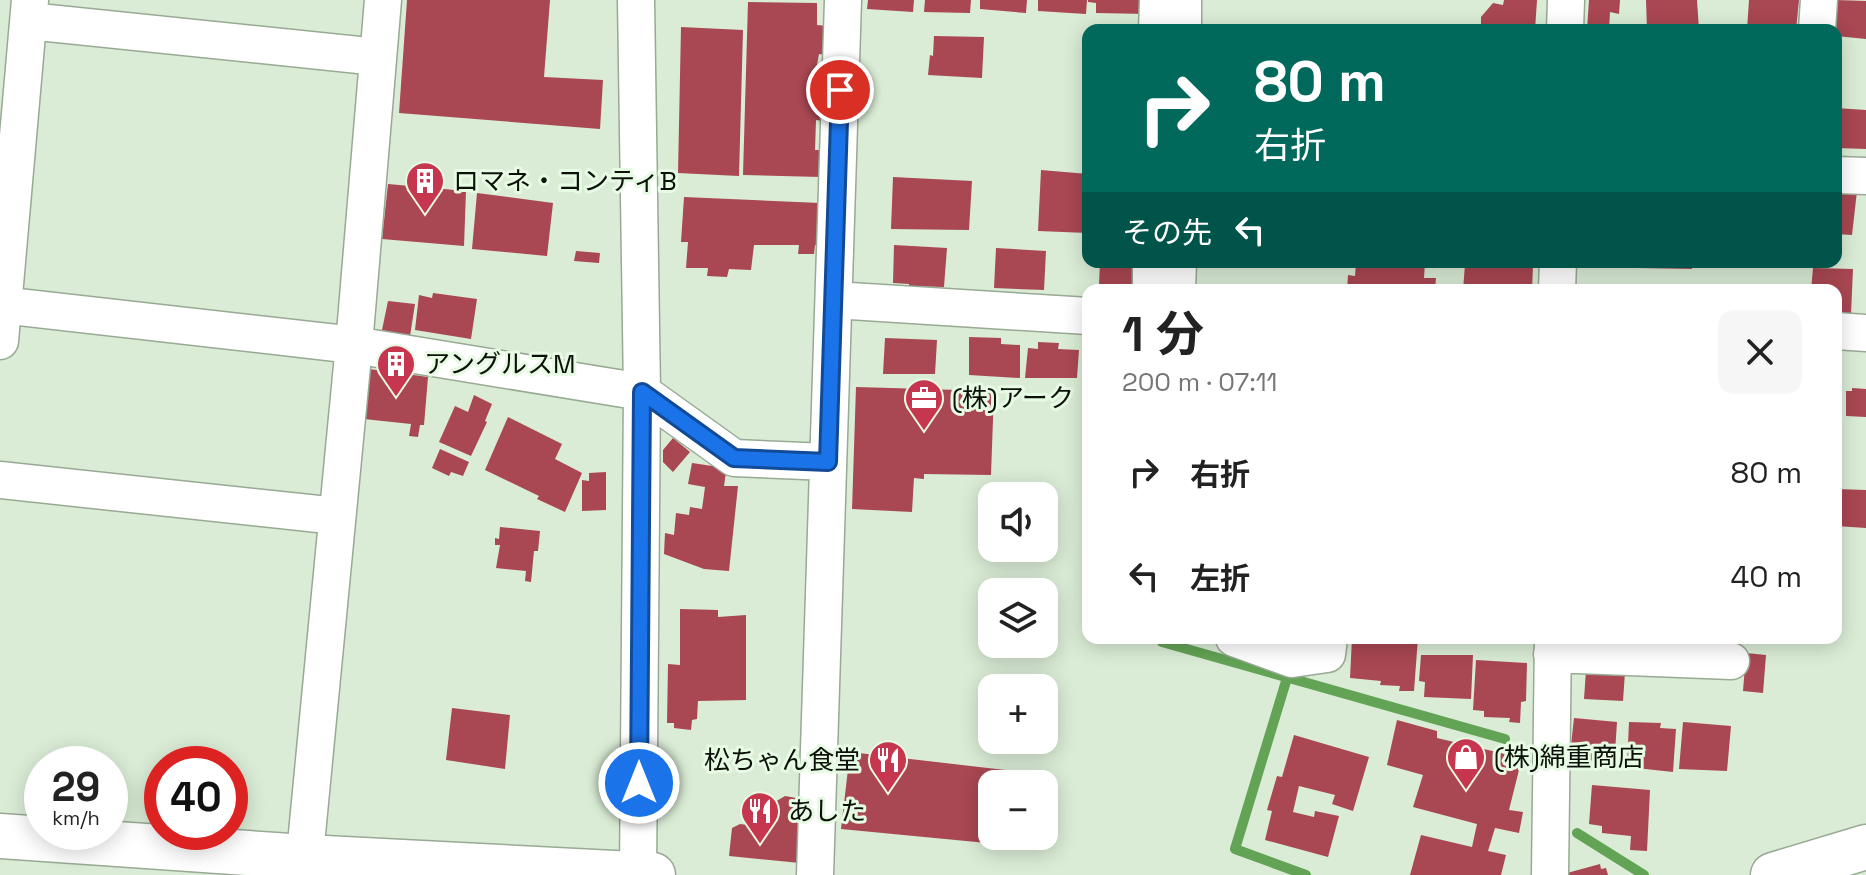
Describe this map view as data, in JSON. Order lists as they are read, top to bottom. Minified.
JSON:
{"places":{"building":["ロマネ・コンティB","アングルスM"],"office":["(株)アーク"],"shop":["(株)綿重商店"],"restaurant":["松ちゃん食堂","あした"]},"page":{"turn":["80 m","右折"],"then":"その先","heading":["1 分","200 m · 07:11"],"list":[{"name":"右折","value":"80 m"},{"name":"左折","value":"40 m"}],"map_buttons":["+","−"],"speed":"29 km/h","limit":"40"}}
